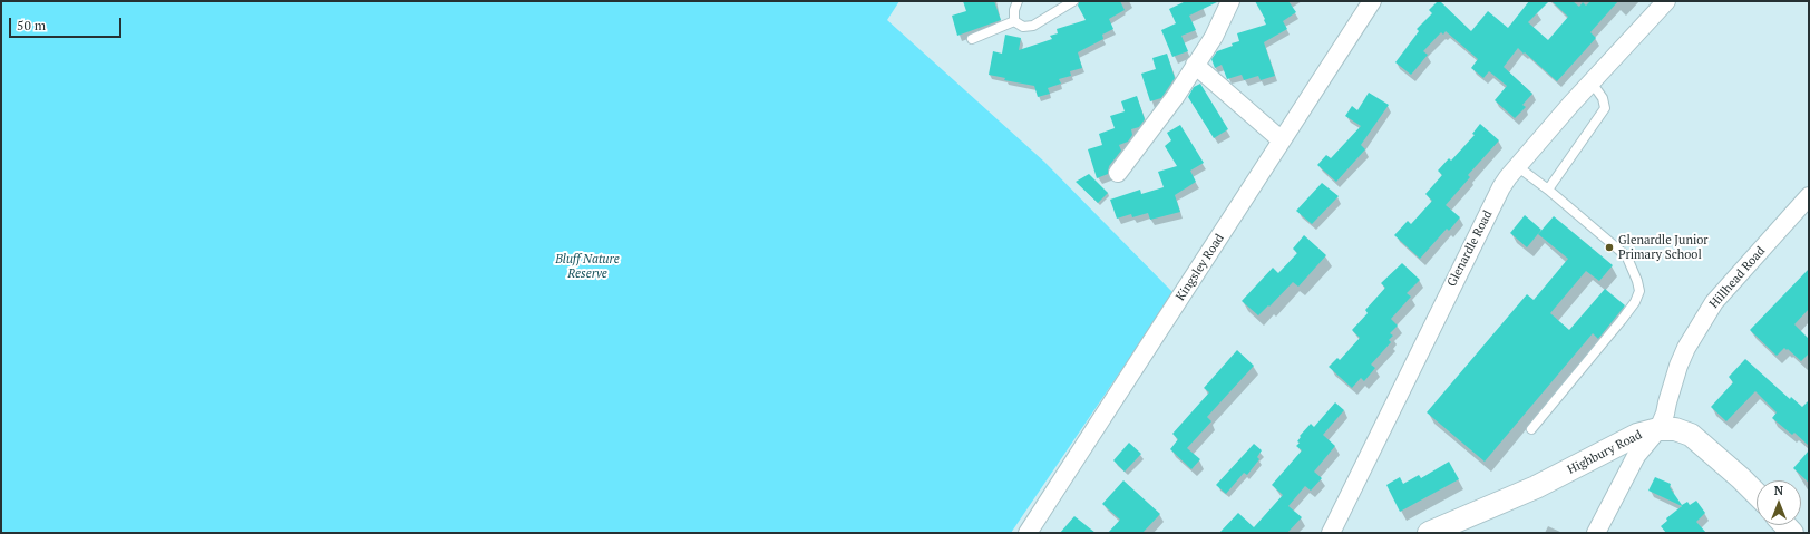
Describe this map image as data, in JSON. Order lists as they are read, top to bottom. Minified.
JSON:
{"streets":{"street":["Glenardle Road","Kingsley Road","Hillhead Road","Highbury Road"]},"crossings":[["Hillhead Road","Highbury Road"]],"parks":["Bluff Nature Reserve"],"places":["Glenardle Junior Primary School"],"scale_bar":"50 m","north":"top"}
